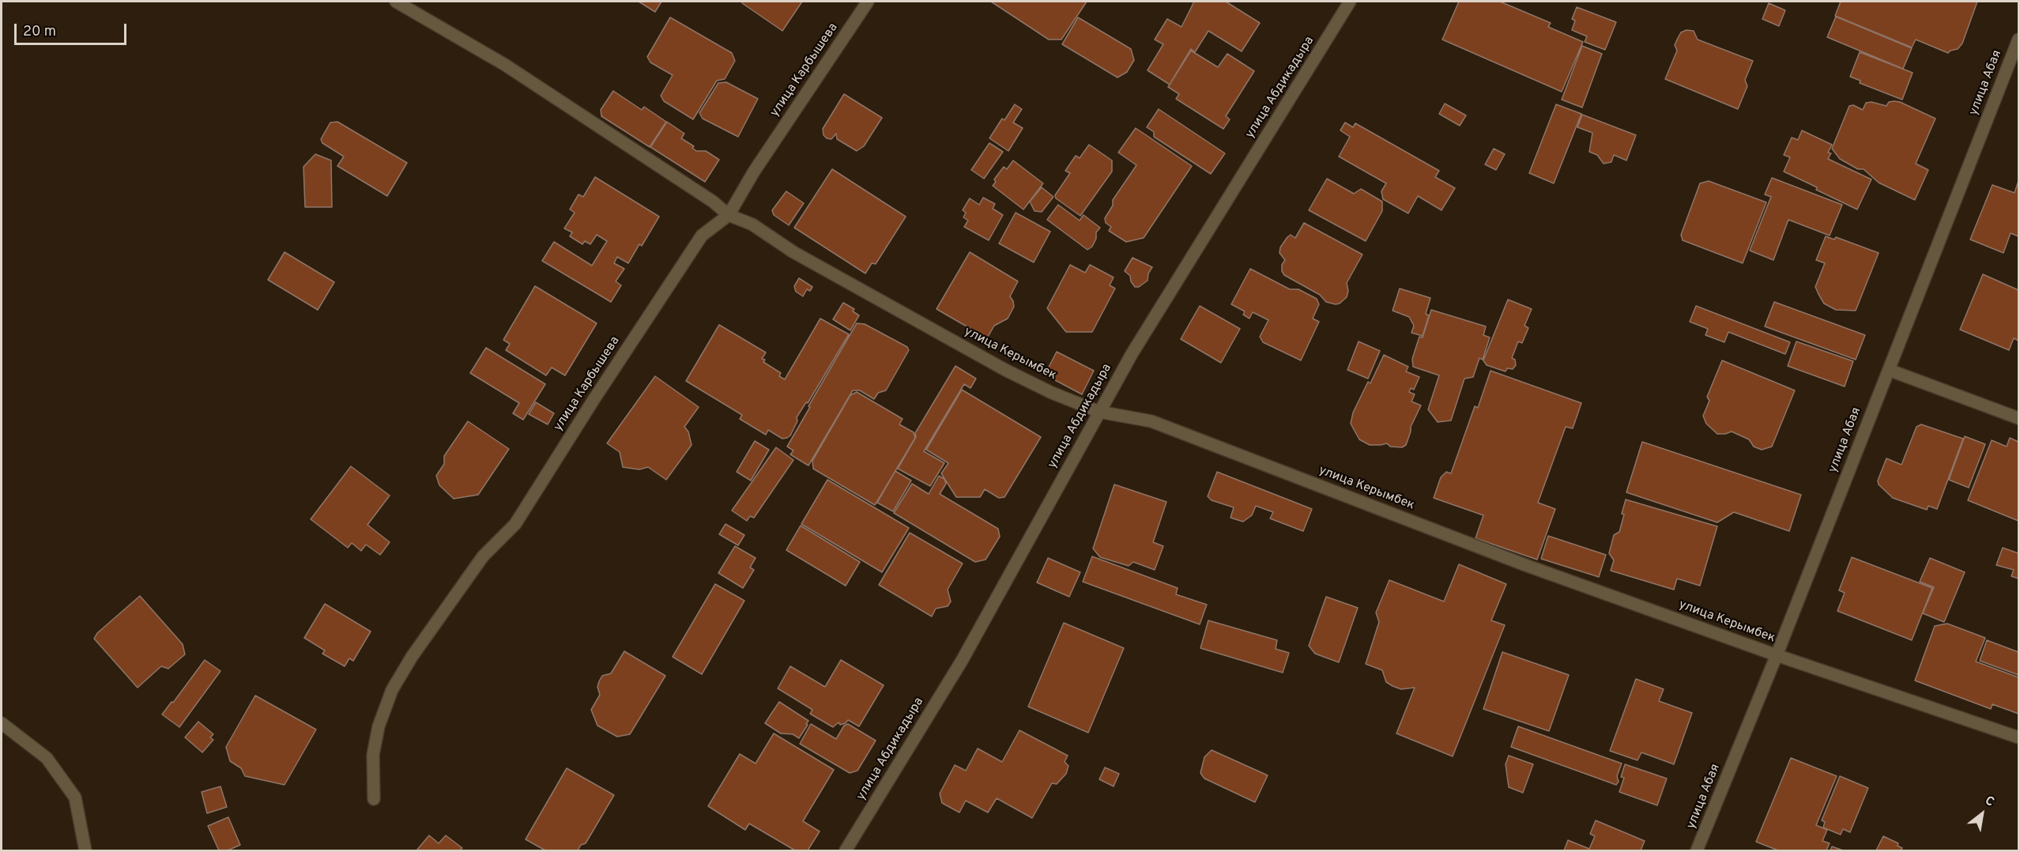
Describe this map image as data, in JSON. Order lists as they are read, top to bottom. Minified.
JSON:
{"streets":{"street":["улица Карбышева","улица Абая","улица Абдикадыра","улица Керымбек"]},"crossings":[["улица Карбышева","улица Керымбек"],["улица Абая","улица Керымбек"],["улица Абдикадыра","улица Керымбек"]],"scale_bar":"20 m","north":"top right"}
